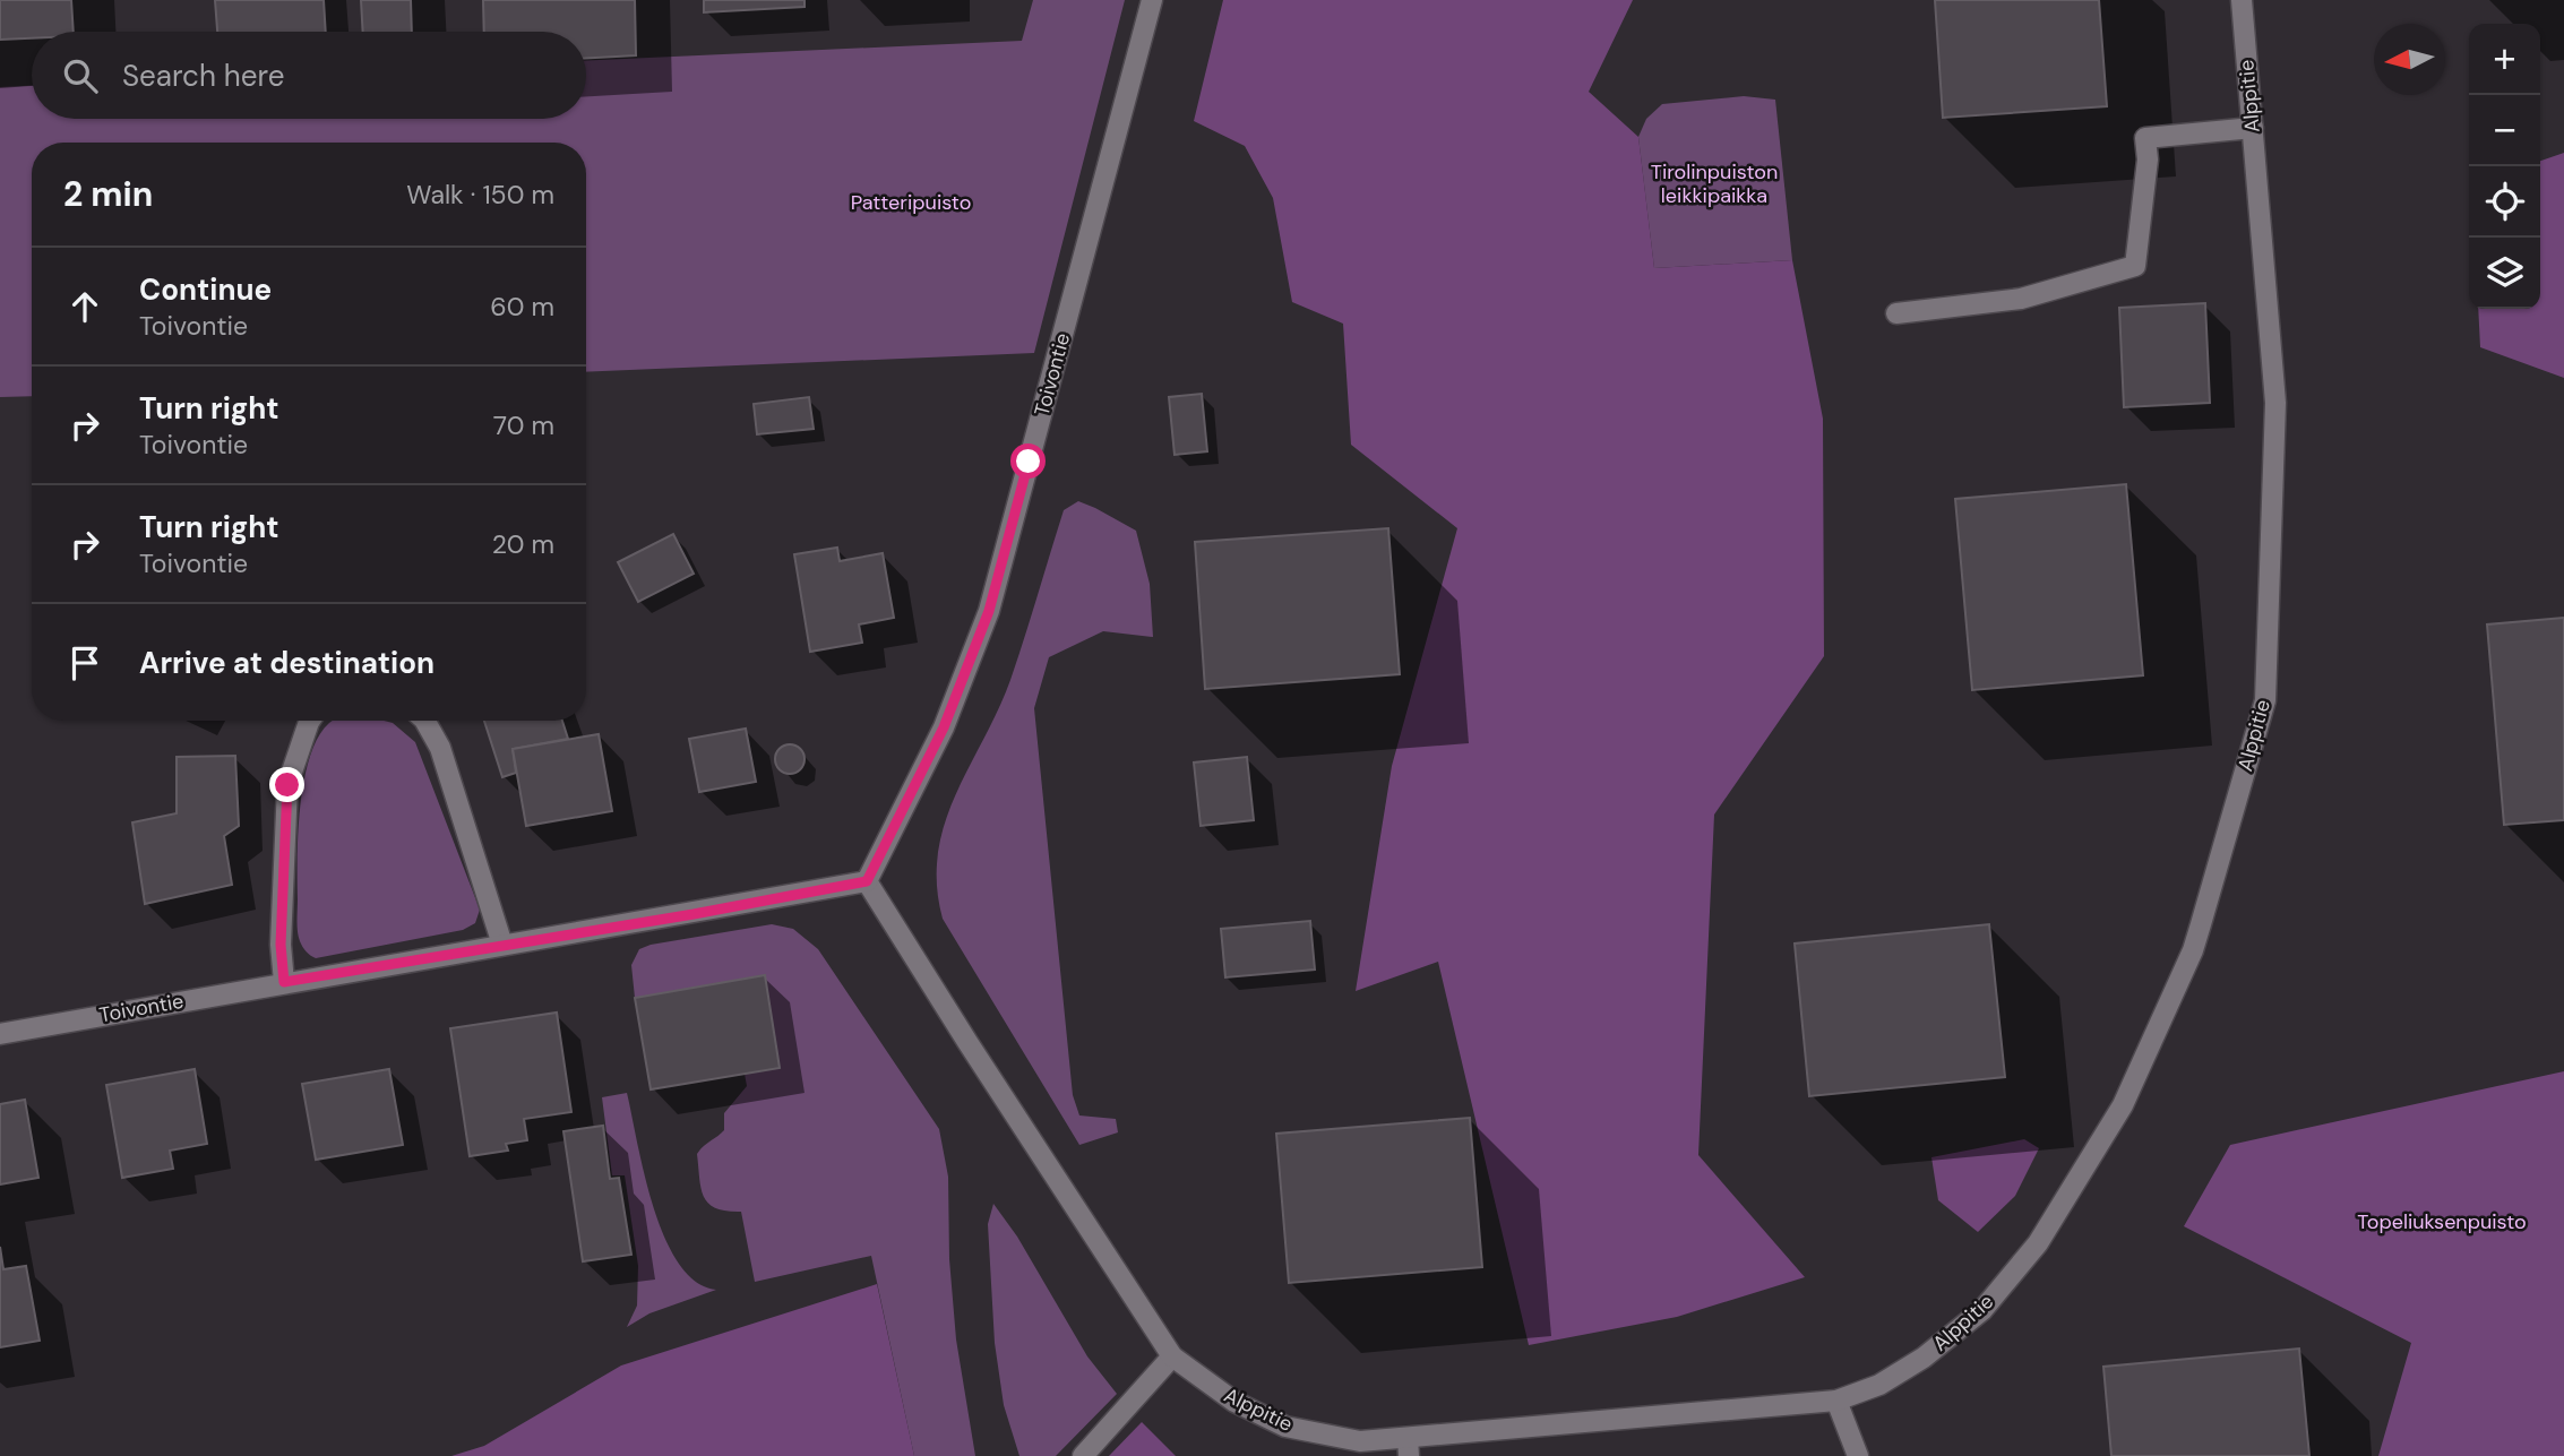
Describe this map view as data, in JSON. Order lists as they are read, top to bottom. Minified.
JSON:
{"streets":{"street":["Alppitie","Toivontie"]},"crossings":[["Alppitie","Toivontie"]],"parks":["Tirolinpuiston leikkipaikka","Patteripuisto","Topeliuksenpuisto"],"north":"left","page":{"map_buttons":["+","−"],"search":"Search here","heading":["2 min","Walk · 150 m"],"list":[["Continue","Toivontie","60 m"],["Turn right","Toivontie","70 m"],["Turn right","Toivontie","20 m"],"Arrive at destination"]}}
